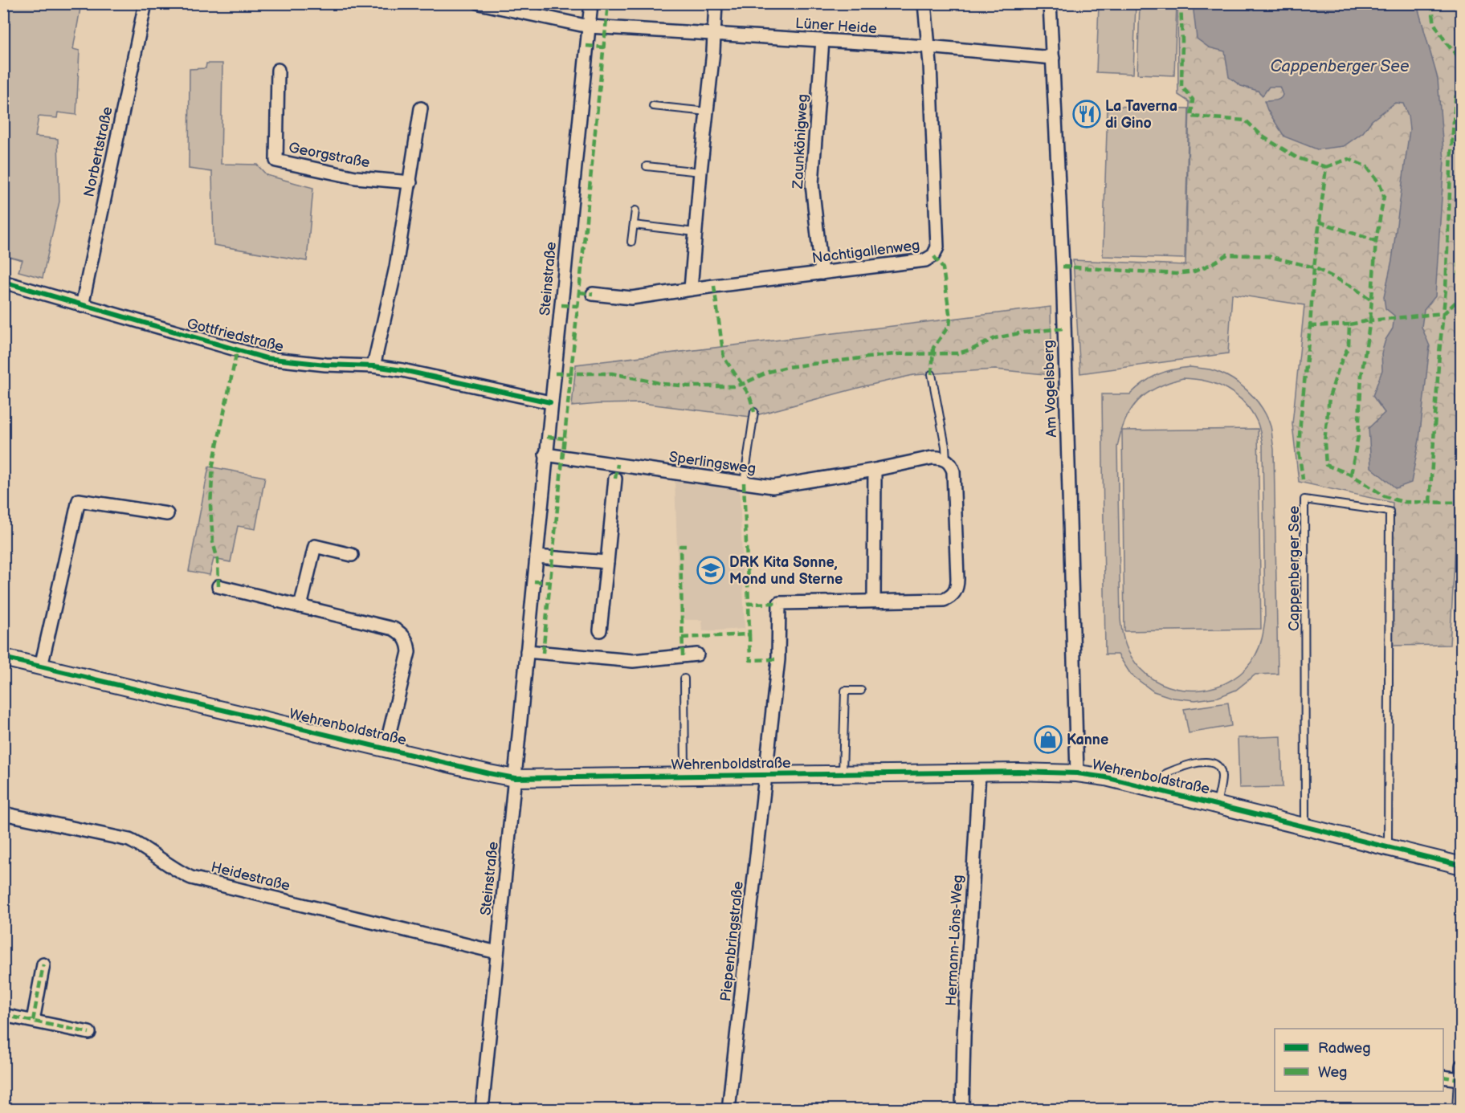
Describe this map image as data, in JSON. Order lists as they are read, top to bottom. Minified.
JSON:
{"streets":{"street":["Lüner Heide","Zaunkönigweg","Norbertstraße","Georgstraße","Nachtigallenweg","Steinstraße","Gottfriedstraße","Am Vogelsberg","Sperlingsweg","Wehrenboldstraße","Heidestraße","Hermann-Löns-Weg","Piepenbringstraße"],"lane":["Cappenberger See"]},"crossings":[["Lüner Heide","Zaunkönigweg"],["Lüner Heide","Nachtigallenweg"],["Lüner Heide","Steinstraße"],["Lüner Heide","Am Vogelsberg"],["Zaunkönigweg","Nachtigallenweg"],["Norbertstraße","Gottfriedstraße"],["Steinstraße","Gottfriedstraße"],["Steinstraße","Sperlingsweg"],["Steinstraße","Wehrenboldstraße"],["Steinstraße","Heidestraße"],["Am Vogelsberg","Wehrenboldstraße"],["Cappenberger See","Wehrenboldstraße"],["Wehrenboldstraße","Hermann-Löns-Weg"],["Wehrenboldstraße","Piepenbringstraße"]],"water":["Cappenberger See"],"places":{"restaurant":["La Taverna di Gino"],"school or university":["DRK Kita Sonne, Mond und Sterne"],"shop":["Kanne"]},"legend":["Radweg","Weg"]}
